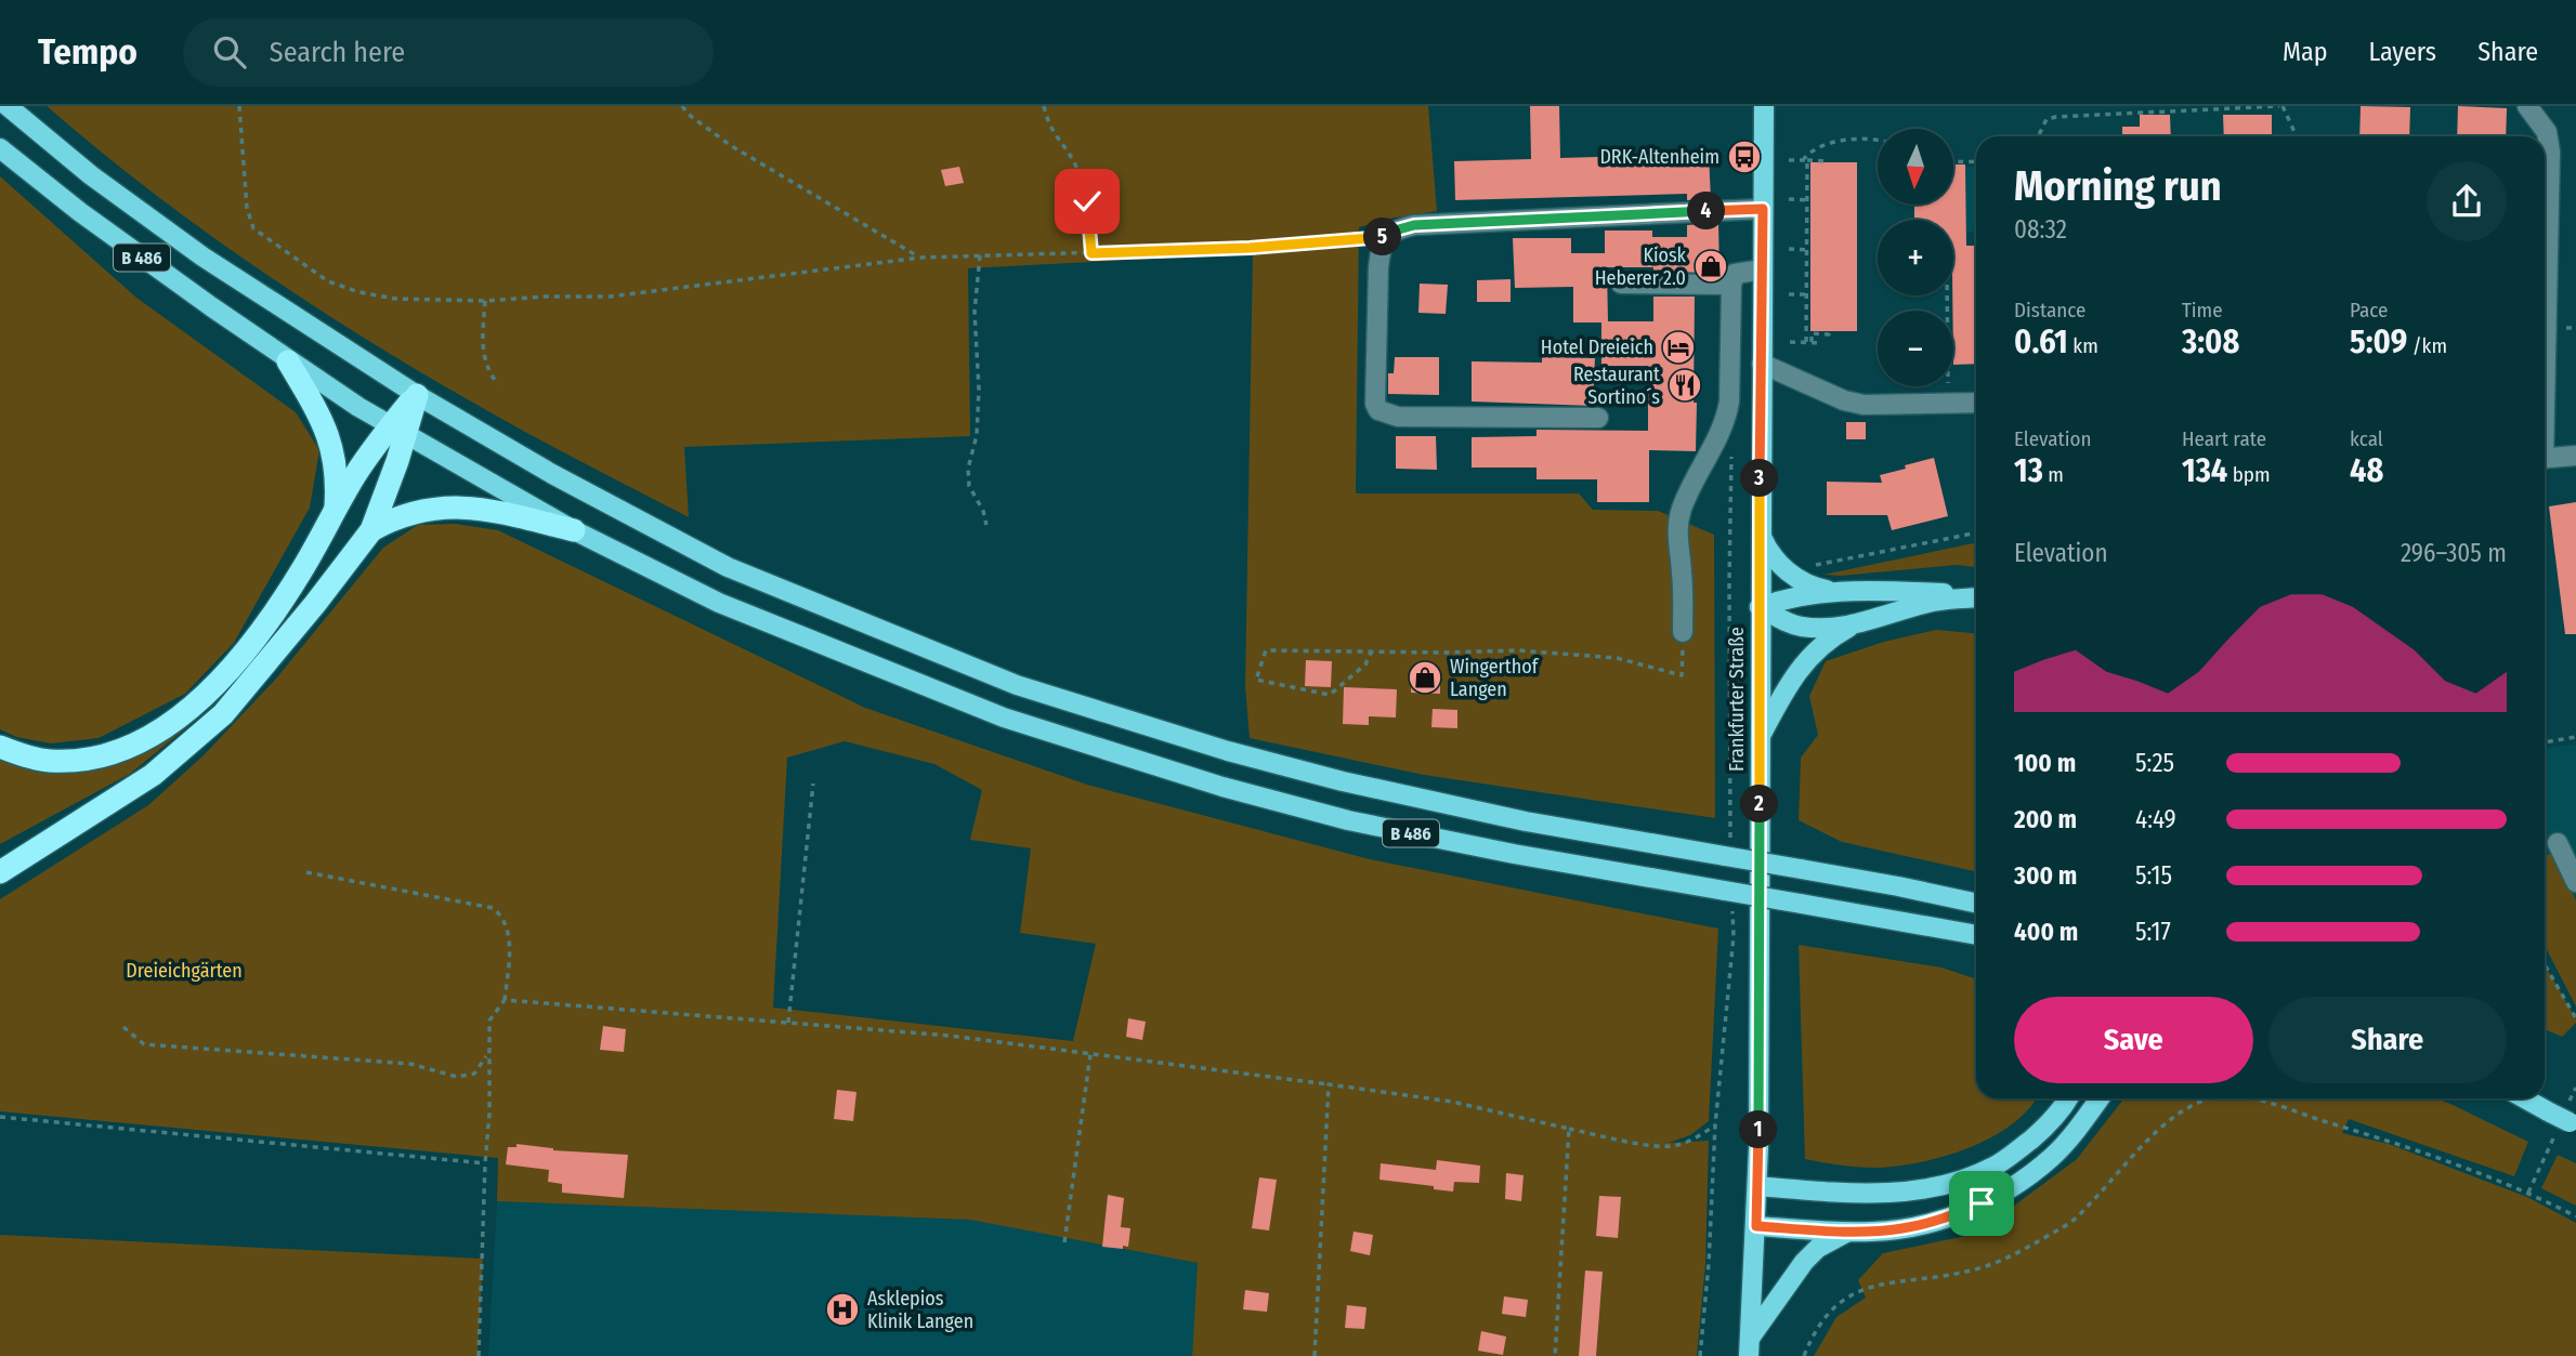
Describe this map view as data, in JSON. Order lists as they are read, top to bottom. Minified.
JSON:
{"streets":{"main road":["B 486","Frankfurter Straße"]},"parks":["Dreieichgärten"],"places":{"bus stop":["DRK-Altenheim"],"shop":["Kiosk Heberer 2.0","Wingerthof Langen"],"hotel":["Hotel Dreieich"],"restaurant":["Restaurant Sortino´s"],"hospital":["Asklepios Klinik Langen"]},"north":"bottom","page":{"header":"Tempo","search":"Search here","nav":["Map","Layers","Share"],"map_buttons":["+","−"],"heading":["Morning run","08:32"],"pins":["4","5","3","2","1"],"stats":[["Distance","0.61 km"],["Time","3:08"],["Pace","5:09 /km"],["Elevation","13 m"],["Heart rate","134 bpm"],["kcal","48"]],"chart":["Elevation","296–305 m"],"list":[{"name":"100 m","note":"5:25"},{"name":"200 m","note":"4:49"},{"name":"300 m","note":"5:15"},{"name":"400 m","note":"5:17"}],"buttons":["Save","Share"]}}
